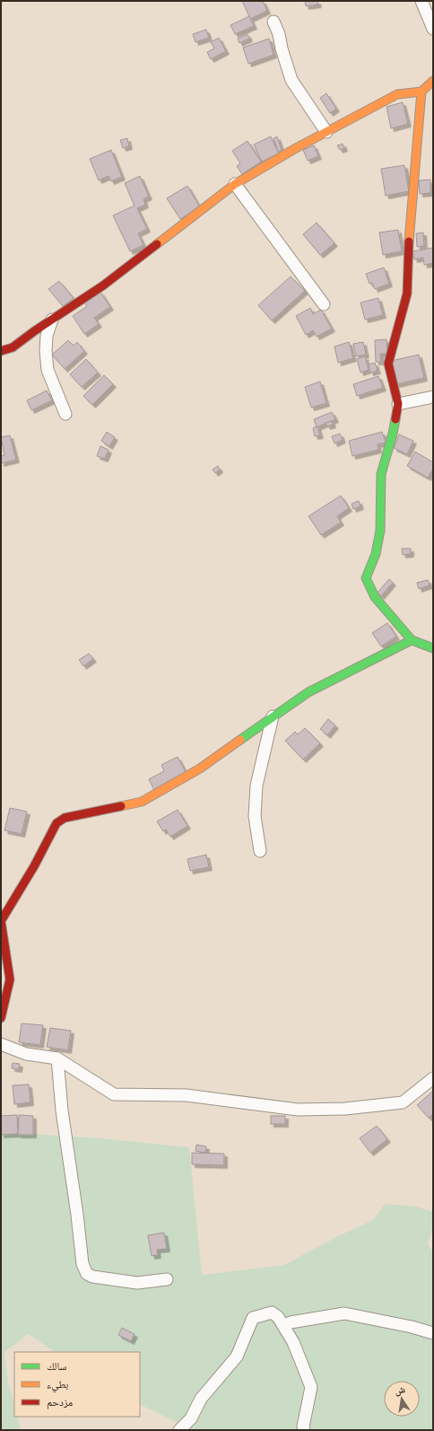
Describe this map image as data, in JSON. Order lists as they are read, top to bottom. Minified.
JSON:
{"legend":["سالك","بطيء","مزدحم"],"north":"top"}
